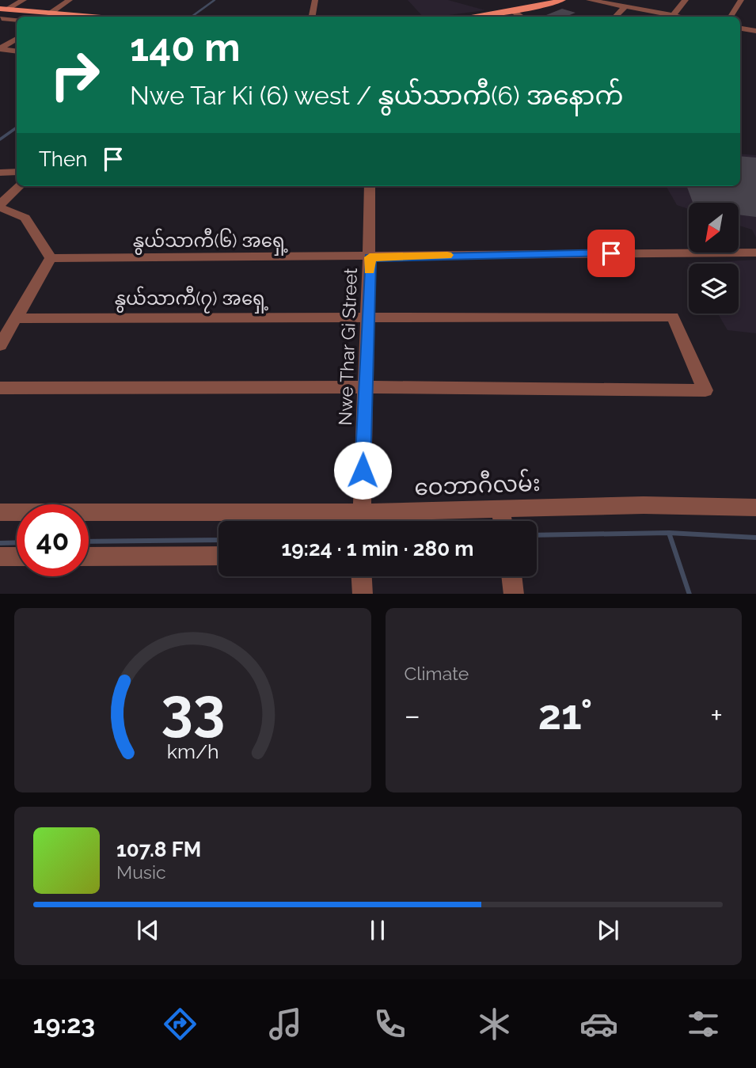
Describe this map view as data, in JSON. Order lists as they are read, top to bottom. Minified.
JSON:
{"streets":{"street":["နွယ်သာကီ(၆) အရှေ့","နွယ်သာကီ(၇) အရှေ့","Nwe Thar Gi Street","ဝေဘာဂီလမ်း"]},"crossings":[["နွယ်သာကီ(၆) အရှေ့","Nwe Thar Gi Street"],["နွယ်သာကီ(၇) အရှေ့","Nwe Thar Gi Street"]],"north":"bottom left","page":{"turn":["140 m","Nwe Tar Ki (6) west / နွယ်သာကီ(6) အနောက်"],"then":"Then","limit":"40","trip":"19:24 · 1 min · 280 m","tile":"Climate","heat":["−","21°","+"],"song":["107.8 FM","Music"],"tabs":"19:23","gauge":["33","km/h"]}}
